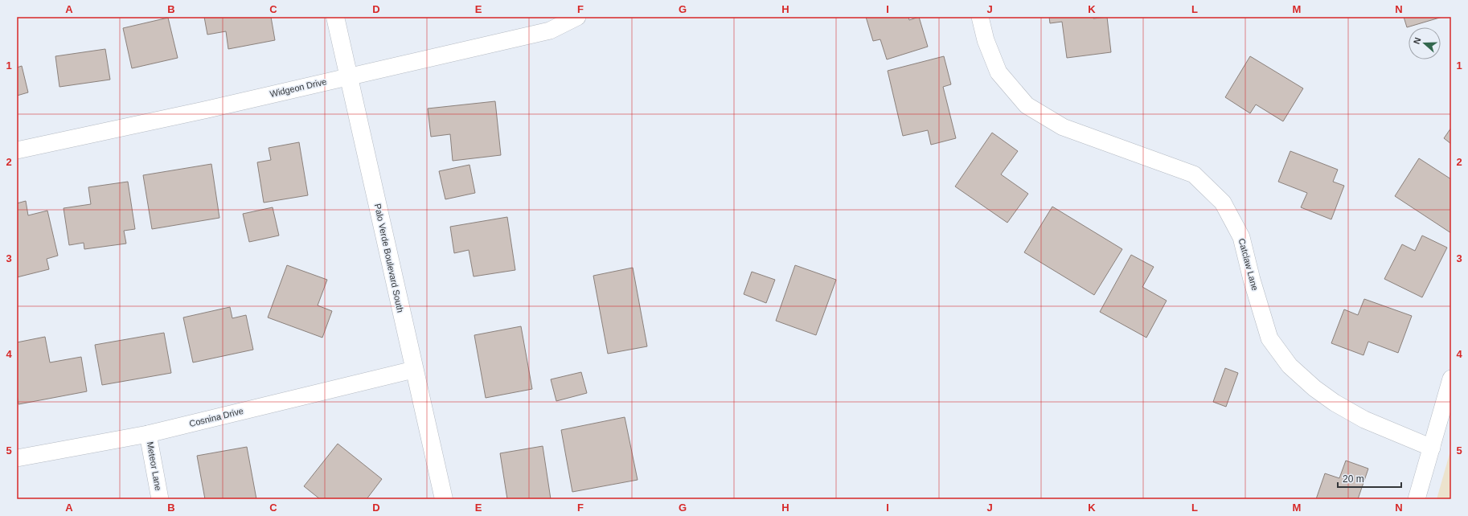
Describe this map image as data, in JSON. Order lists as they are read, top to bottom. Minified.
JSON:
{"streets":{"main road":["Palo Verde Boulevard South"],"street":["Widgeon Drive","Catclaw Lane","Cosnina Drive","Meteor Lane"]},"crossings":[["Widgeon Drive","Palo Verde Boulevard South"],["Palo Verde Boulevard South","Cosnina Drive"],["Cosnina Drive","Meteor Lane"]],"scale_bar":"20 m","north":"left","grid":{"columns":["A","B","C","D","E","F","G","H","I","J","K","L","M","N"],"rows":["1","2","3","4","5"]}}
